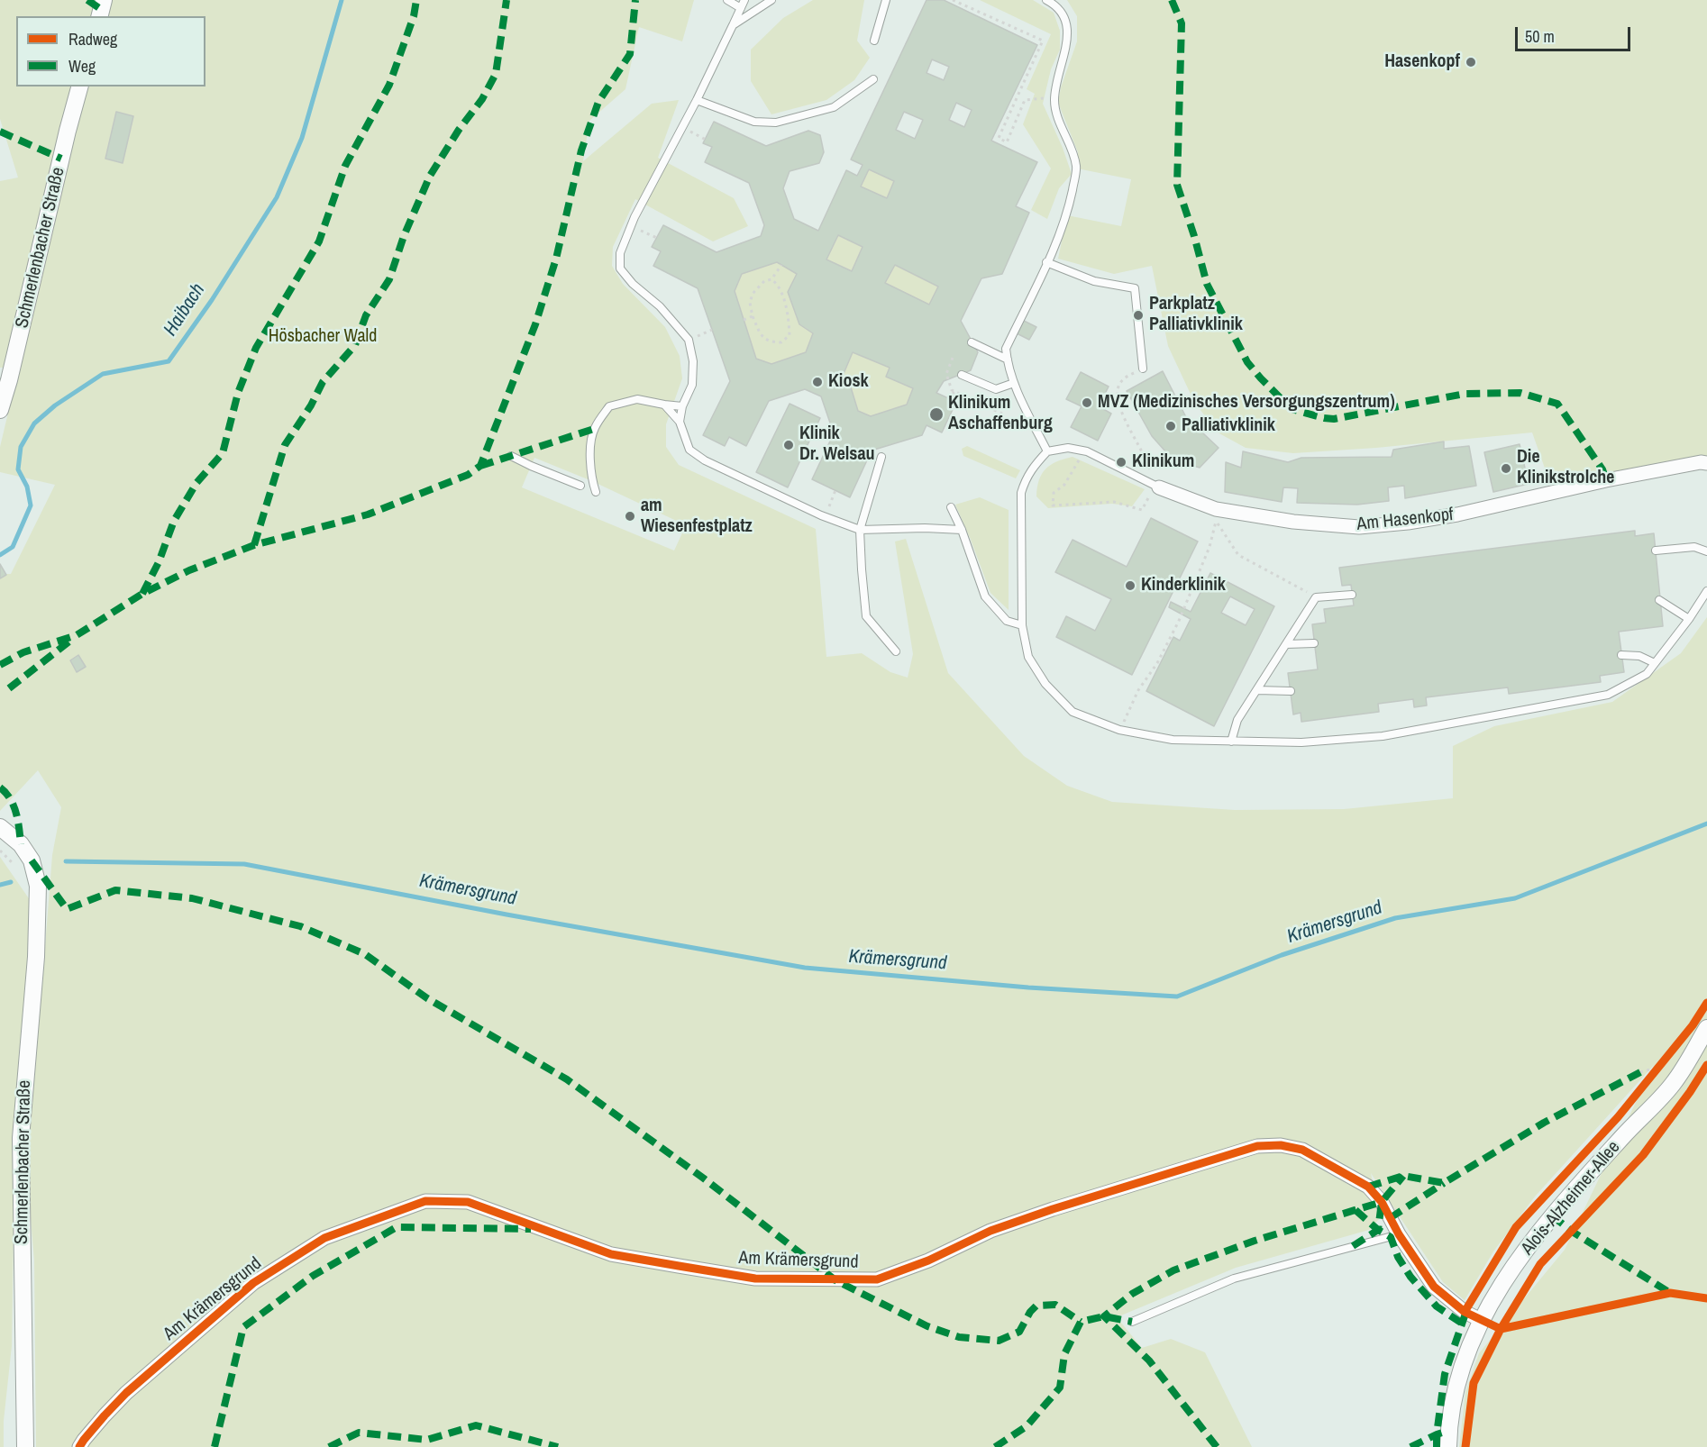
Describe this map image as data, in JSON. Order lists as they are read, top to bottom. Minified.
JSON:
{"streets":{"street":["Schmerlenbacher Straße","Am Hasenkopf","Alois-Alzheimer-Allee","Am Krämersgrund"]},"crossings":[["Alois-Alzheimer-Allee","Am Krämersgrund"]],"water":["Haibach","Krämersgrund"],"parks":["Hösbacher Wald"],"places":["Hasenkopf","Parkplatz Palliativklinik","Kiosk","MVZ (Medizinisches Versorgungszentrum)","Klinikum Aschaffenburg","Palliativklinik","Klinik Dr. Welsau","Klinikum","Die Klinikstrolche","am Wiesenfestplatz","Kinderklinik"],"legend":["Radweg","Weg"],"scale_bar":"50 m"}
